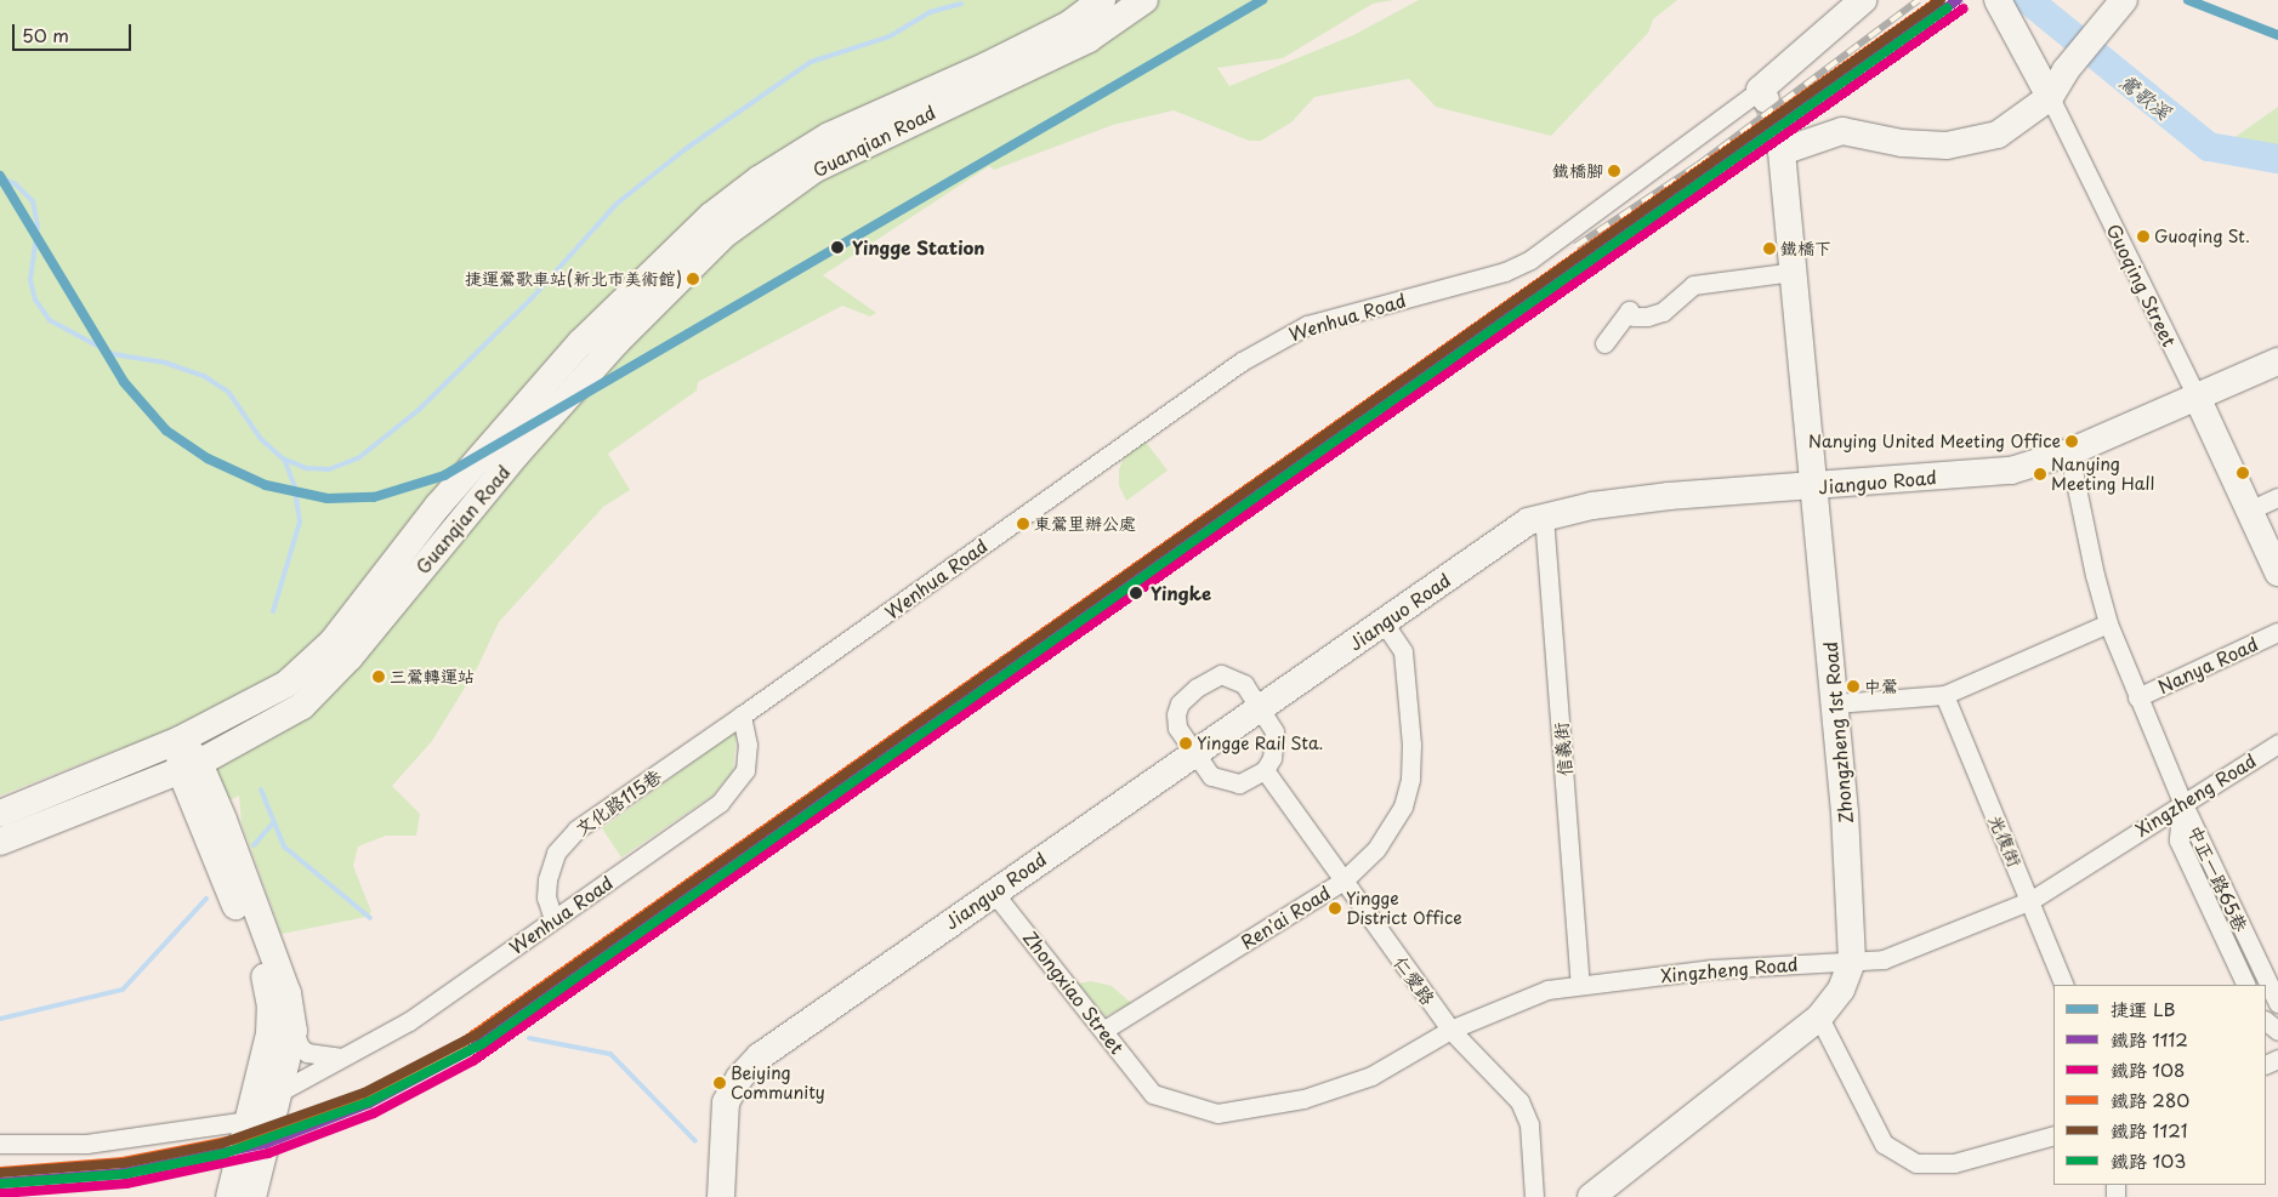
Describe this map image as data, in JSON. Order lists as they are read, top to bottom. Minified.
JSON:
{"streets":{"street":["Guanqian Road","Guoqing Street","Wenhua Road","Jianguo Road","Nanya Road","Zhongzheng 1st Road","信義街","Xingzheng Road","文化路115巷","光復街","中正一路65巷","Ren'ai Road","仁愛路","Zhongxiao Street"]},"crossings":[["Guoqing Street","Jianguo Road"],["Guoqing Street","Zhongzheng 1st Road"],["Wenhua Road","文化路115巷"],["Jianguo Road","Zhongzheng 1st Road"],["Jianguo Road","信義街"],["Jianguo Road","Ren'ai Road"],["Jianguo Road","Zhongxiao Street"],["Zhongzheng 1st Road","Xingzheng Road"],["信義街","Xingzheng Road"],["Xingzheng Road","光復街"],["Xingzheng Road","中正一路65巷"],["Xingzheng Road","仁愛路"],["Xingzheng Road","Zhongxiao Street"],["Ren'ai Road","仁愛路"],["Ren'ai Road","Zhongxiao Street"]],"water":["鶯歌溪"],"places":["鐵橋腳","Guoqing St.","Yingge Station","鐵橋下","捷運鶯歌車站(新北市美術館)","Nanying United Meeting Office","Nanying Meeting Hall","東鶯里辦公處","Yingke","三鶯轉運站","中鶯","Yingge Rail Sta.","Yingge District Office","Beiying Community"],"lines":["metro line LB","rail line 1112","rail line 280","rail line 1121","rail line 108","rail line 103"],"legend":["捷運 LB","鐵路 1112","鐵路 108","鐵路 280","鐵路 1121","鐵路 103"],"scale_bar":"50 m"}
